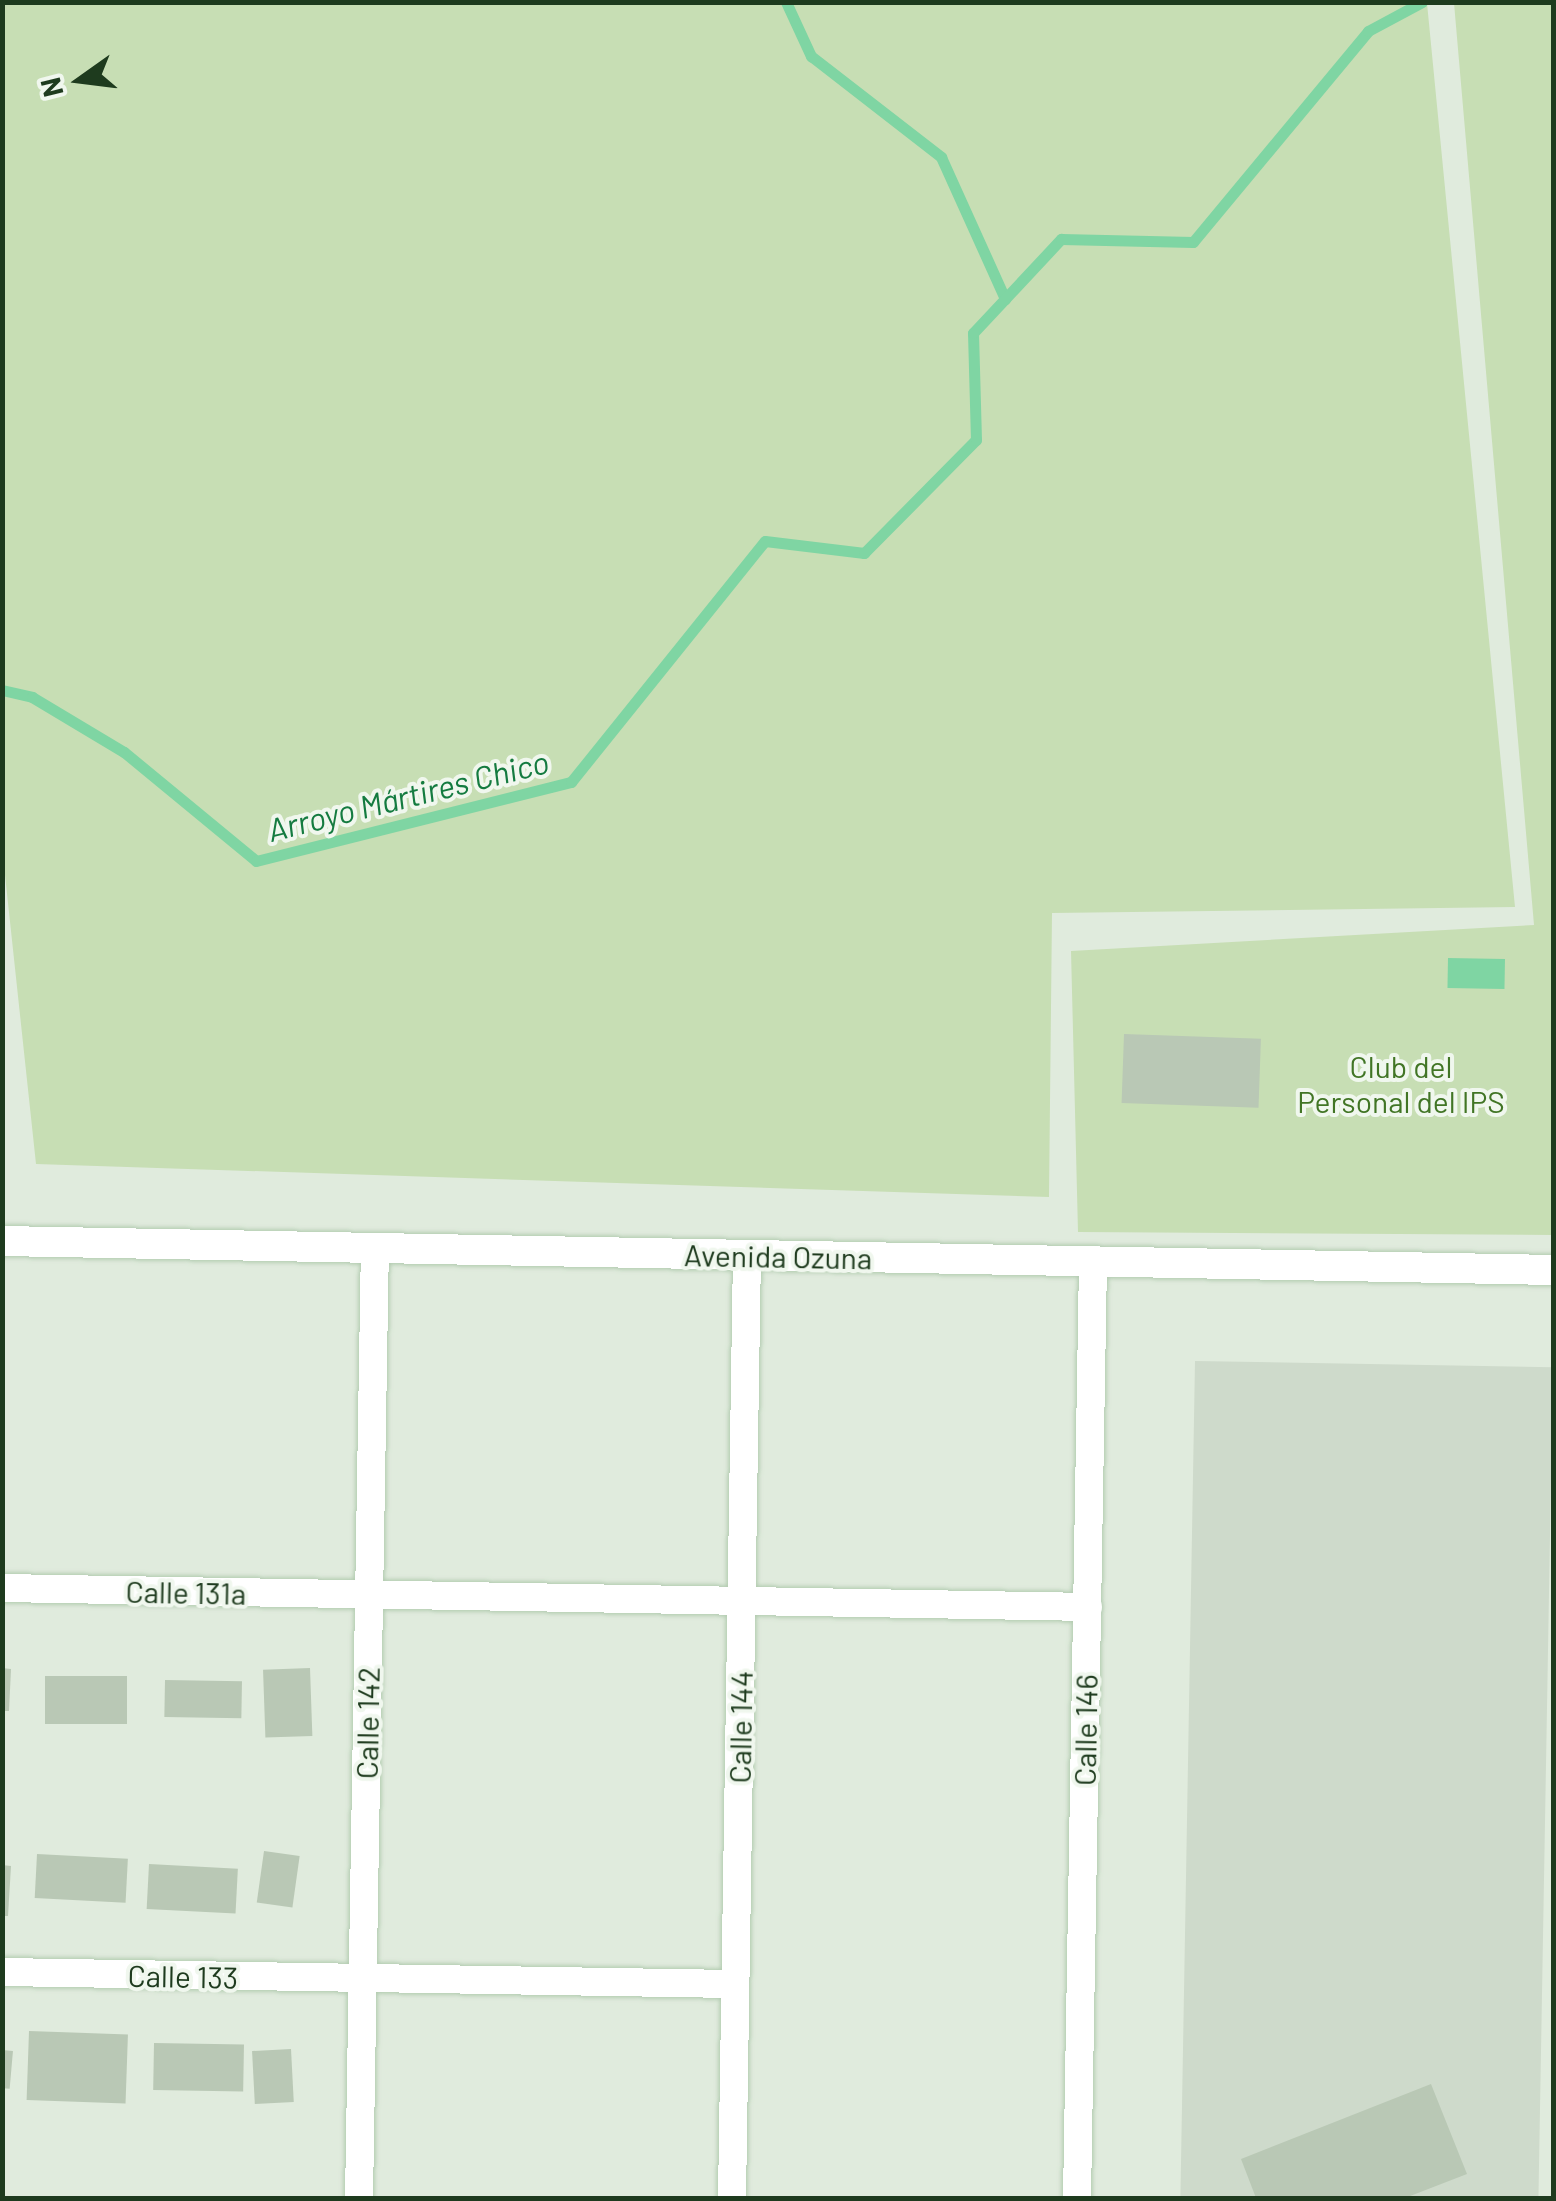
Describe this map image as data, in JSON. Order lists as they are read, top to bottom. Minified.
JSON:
{"streets":{"main road":["Avenida Ozuna"],"street":["Calle 131a","Calle 142","Calle 144","Calle 146","Calle 133"]},"crossings":[["Avenida Ozuna","Calle 142"],["Avenida Ozuna","Calle 144"],["Avenida Ozuna","Calle 146"],["Calle 131a","Calle 142"],["Calle 131a","Calle 144"],["Calle 131a","Calle 146"],["Calle 142","Calle 133"],["Calle 144","Calle 133"]],"water":["Arroyo Mártires Chico"],"parks":["Club del Personal del IPS"],"north":"left"}
